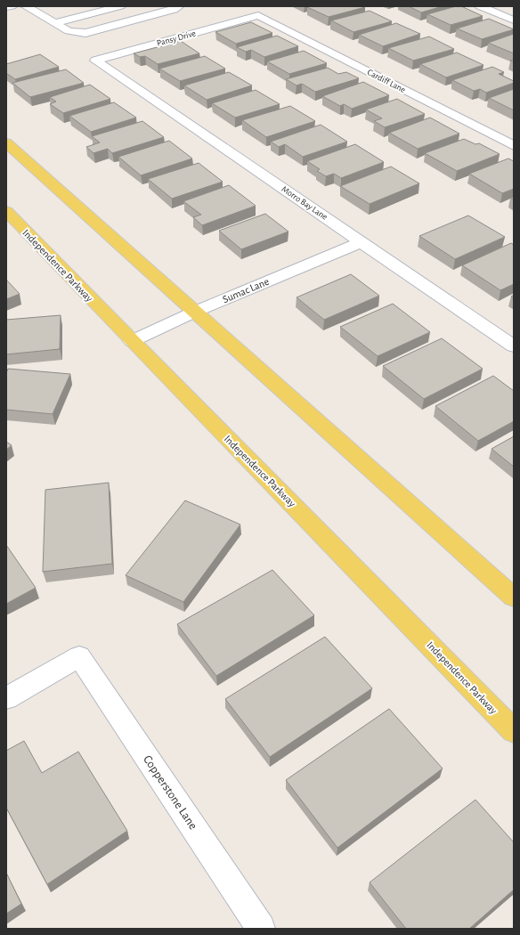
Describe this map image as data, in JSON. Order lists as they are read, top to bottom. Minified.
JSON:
{"streets":{"main road":["Independence Parkway"],"street":["Pansy Drive","Cardiff Lane","Morro Bay Lane","Sumac Lane","Copperstone Lane"]},"crossings":[["Pansy Drive","Cardiff Lane"],["Pansy Drive","Morro Bay Lane"],["Morro Bay Lane","Sumac Lane"],["Independence Parkway","Sumac Lane"]]}
